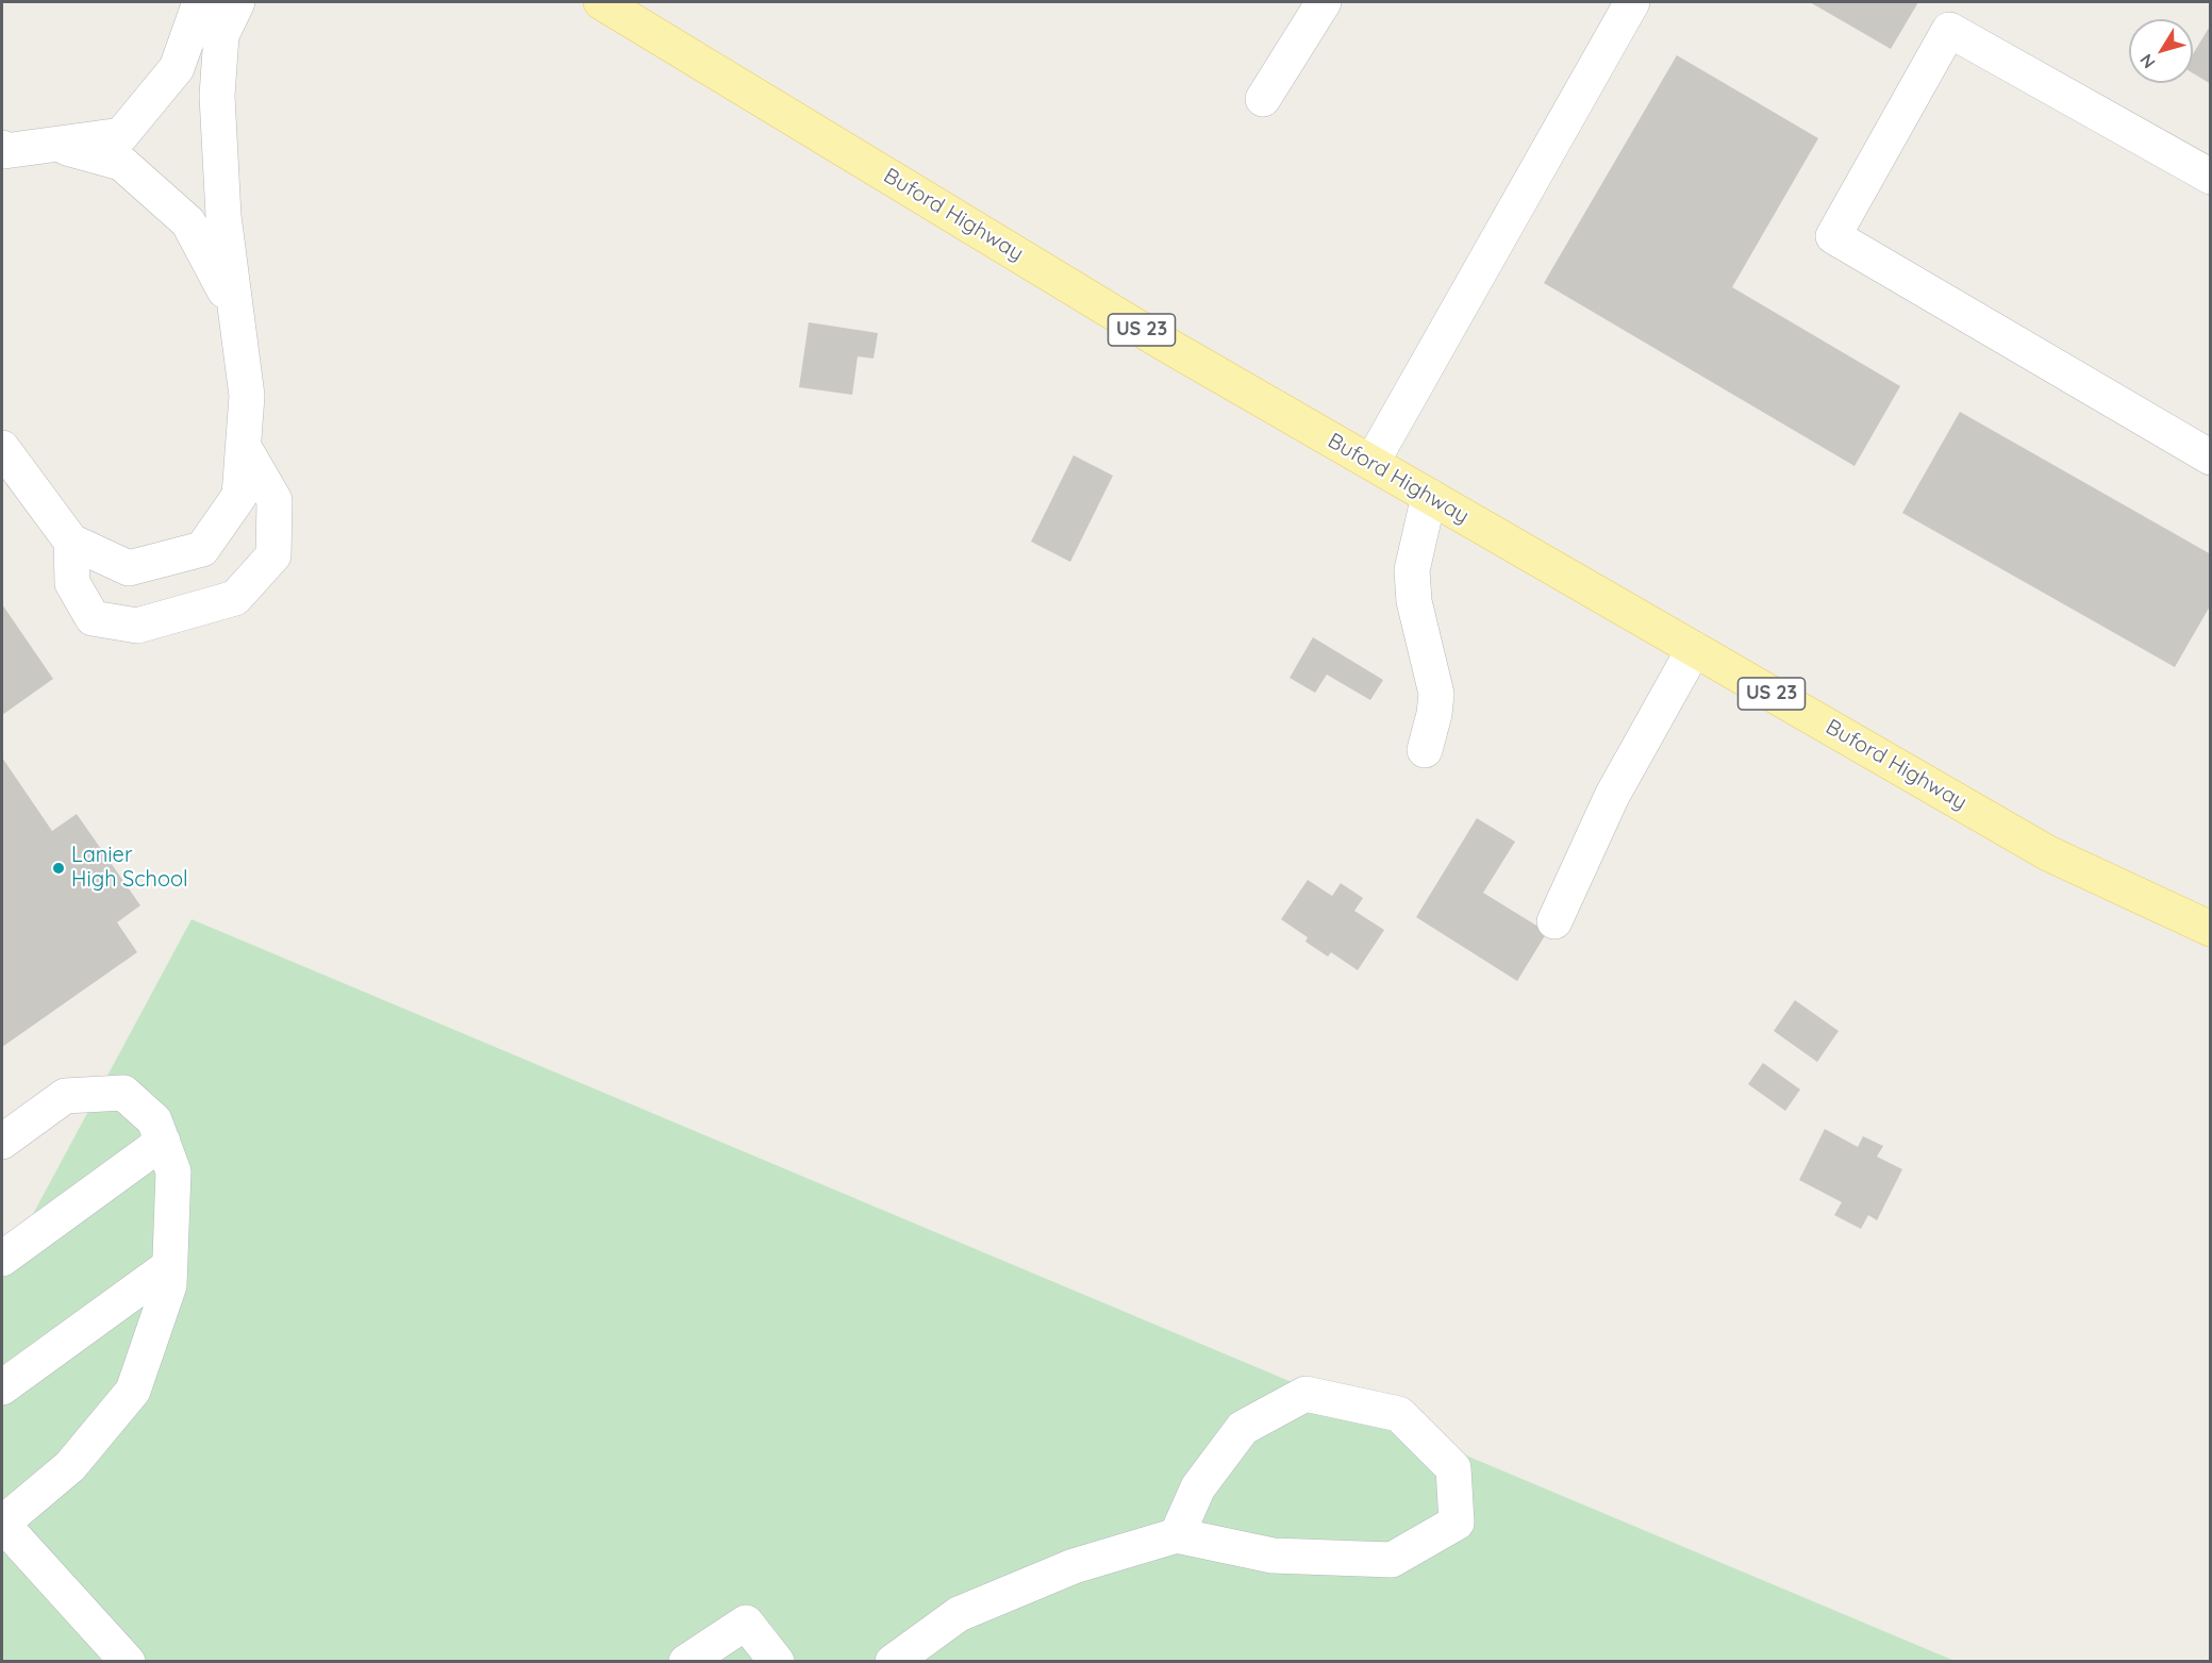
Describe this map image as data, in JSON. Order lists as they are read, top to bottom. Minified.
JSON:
{"streets":{"main road":["Buford Highway","US 23"]},"places":["Lanier High School"],"north":"bottom left"}
